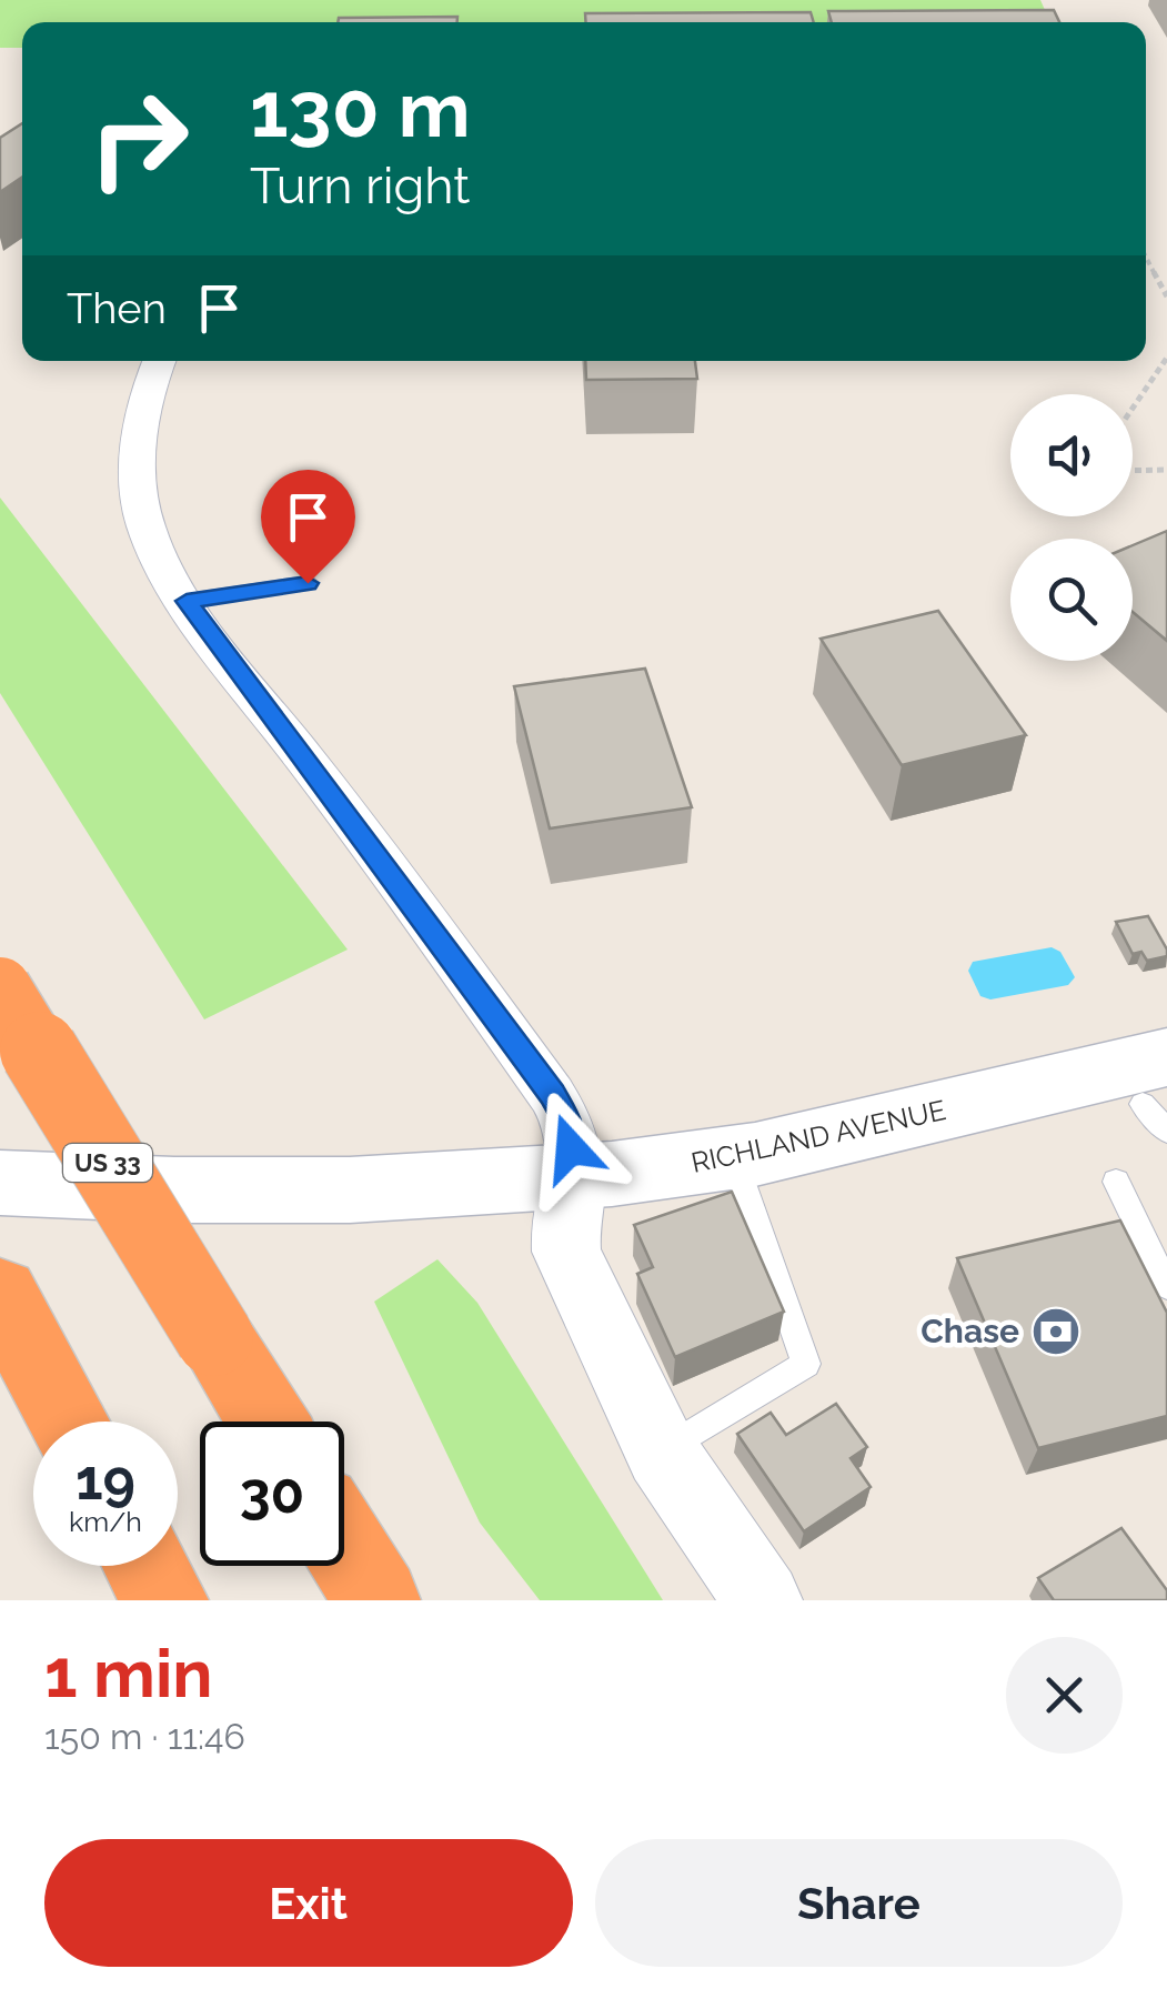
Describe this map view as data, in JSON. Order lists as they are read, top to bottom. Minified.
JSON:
{"streets":{"highway":["US 33"],"main road":["RICHLAND AVENUE"]},"places":{"bank":["Chase"]},"page":{"turn":["130 m","Turn right"],"then":"Then","speed":"19 km/h","limit":"30","heading":["1 min","150 m · 11:46"],"buttons":["Exit","Share"]}}
